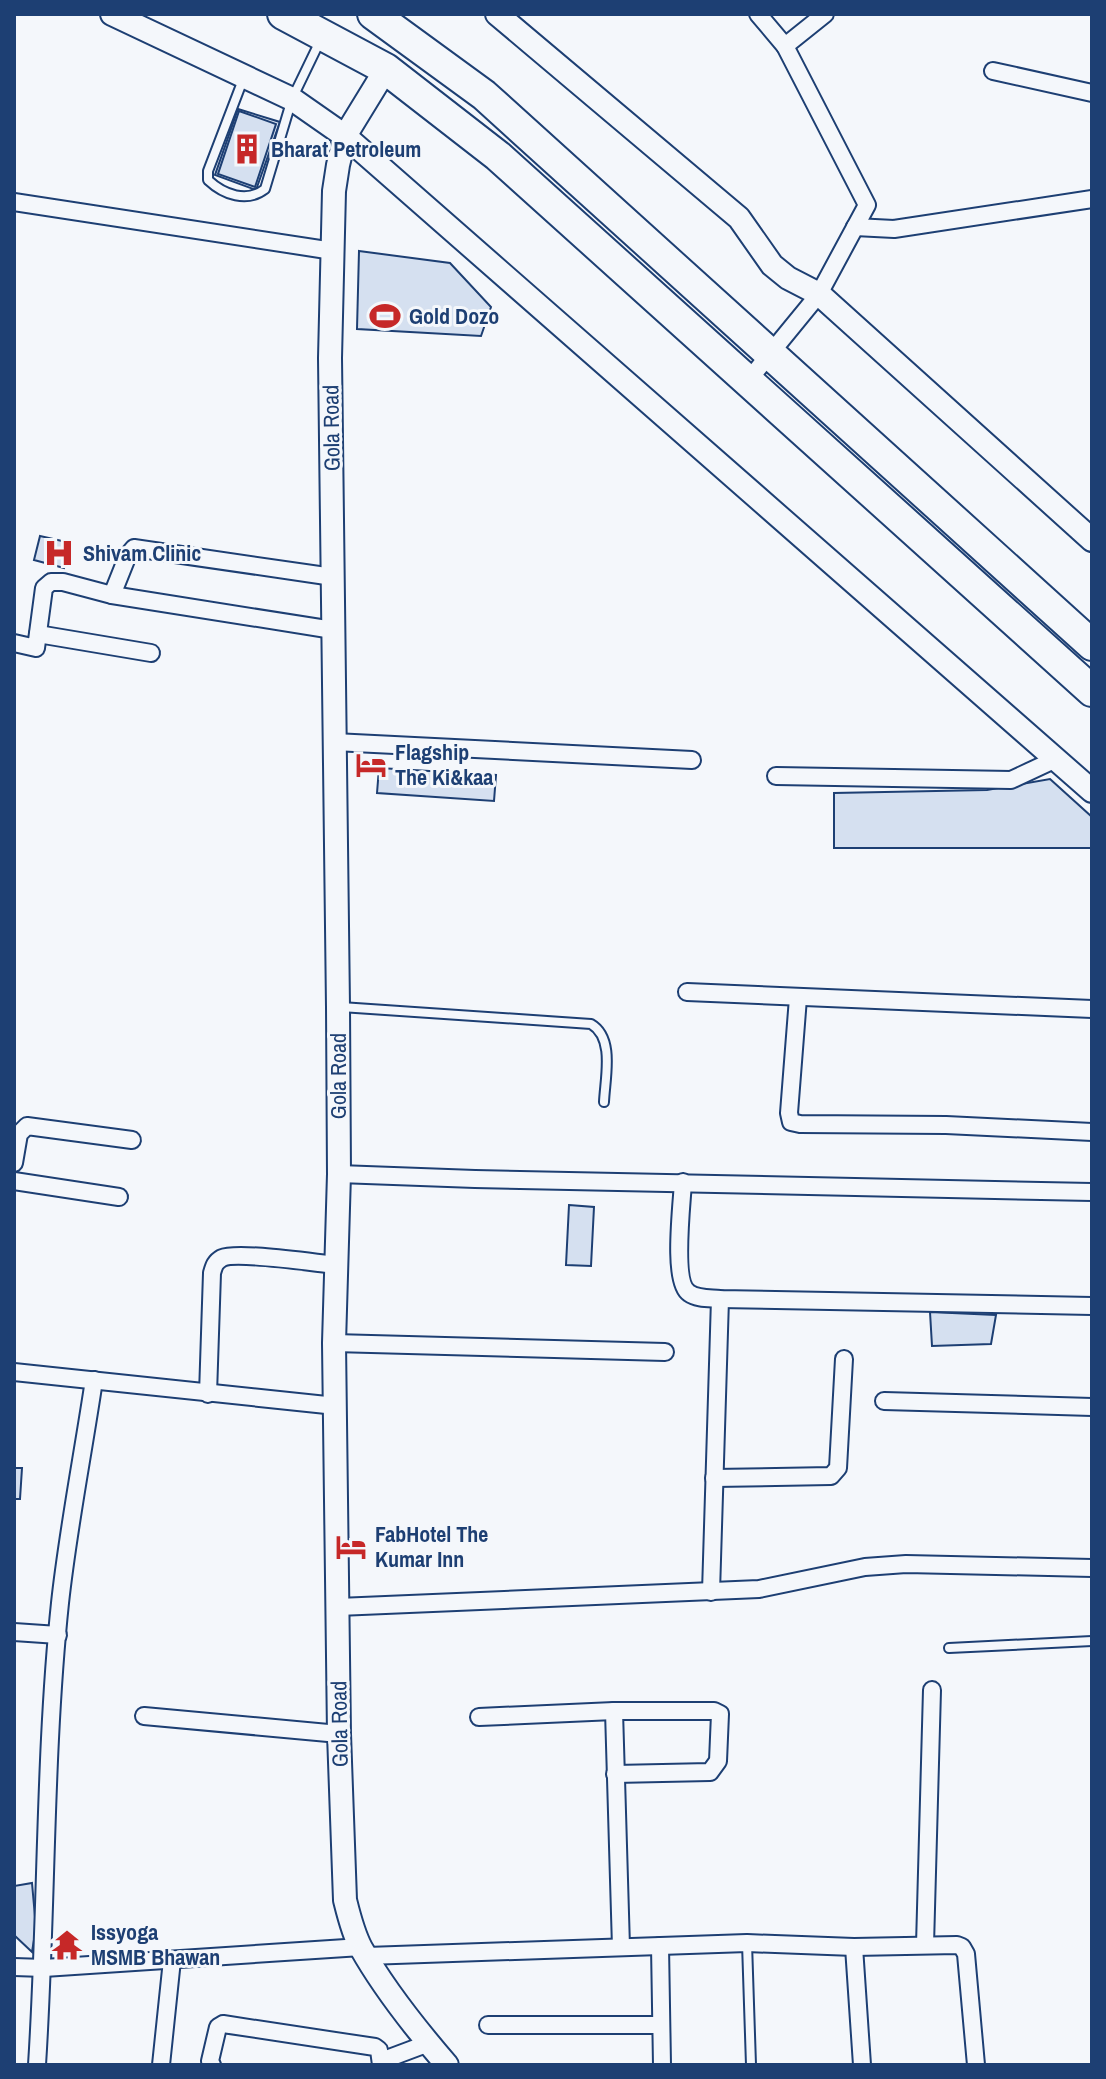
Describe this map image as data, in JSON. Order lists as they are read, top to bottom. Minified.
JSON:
{"streets":{"street":["Gola Road"]},"places":{"building":["Bharat Petroleum"],"sports":["Gold Dozo"],"hospital":["Shivam Clinic"],"hotel":["Flagship The Ki&kaa","FabHotel The Kumar Inn"],"temple":["Issyoga MSMB Bhawan"]}}
